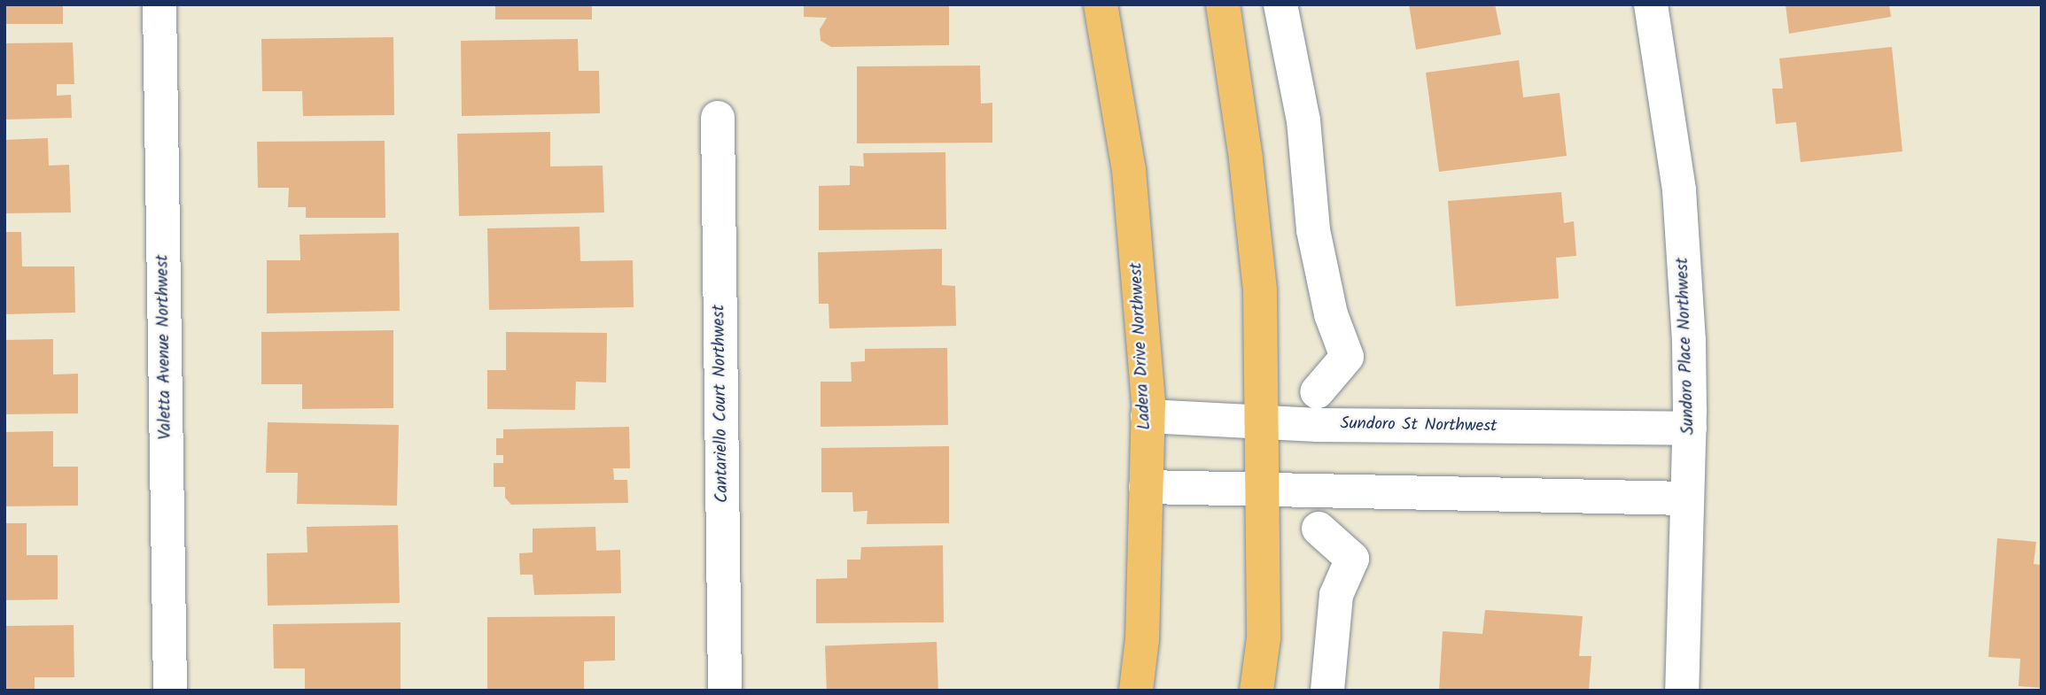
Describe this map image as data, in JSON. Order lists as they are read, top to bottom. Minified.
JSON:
{"streets":{"main road":["Ladera Drive Northwest"],"street":["Sundoro Place Northwest","Valetta Avenue Northwest","Cantariello Court Northwest","Sundoro St Northwest"]},"crossings":[["Ladera Drive Northwest","Sundoro St Northwest"],["Sundoro Place Northwest","Sundoro St Northwest"]]}
